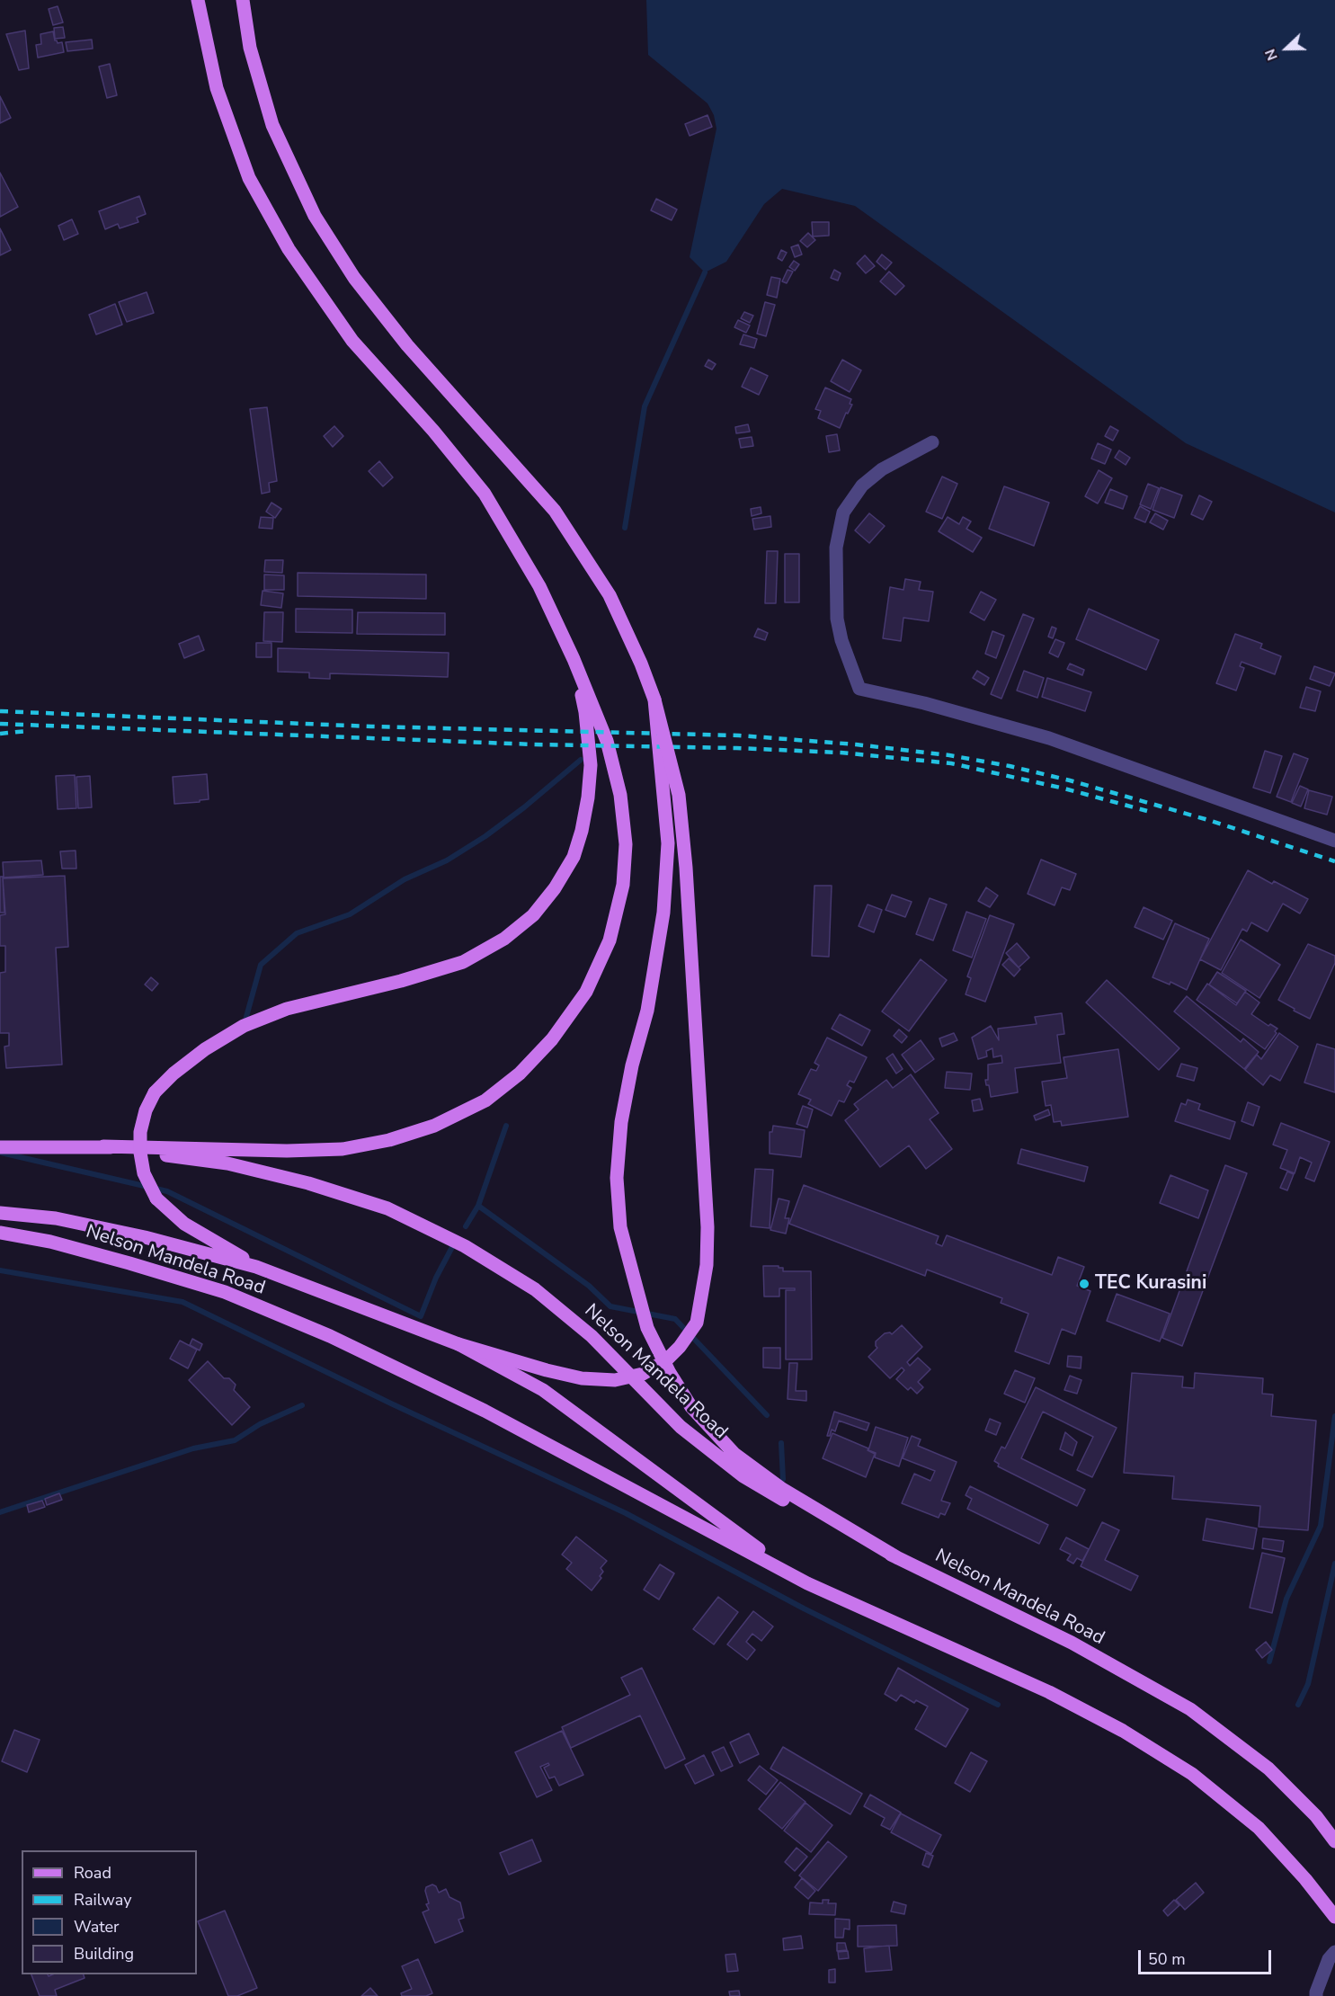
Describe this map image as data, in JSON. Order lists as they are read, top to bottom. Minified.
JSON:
{"streets":{"main road":["Nelson Mandela Road"]},"places":["TEC Kurasini"],"legend":["Road","Railway","Water","Building"],"scale_bar":"50 m","north":"left"}
